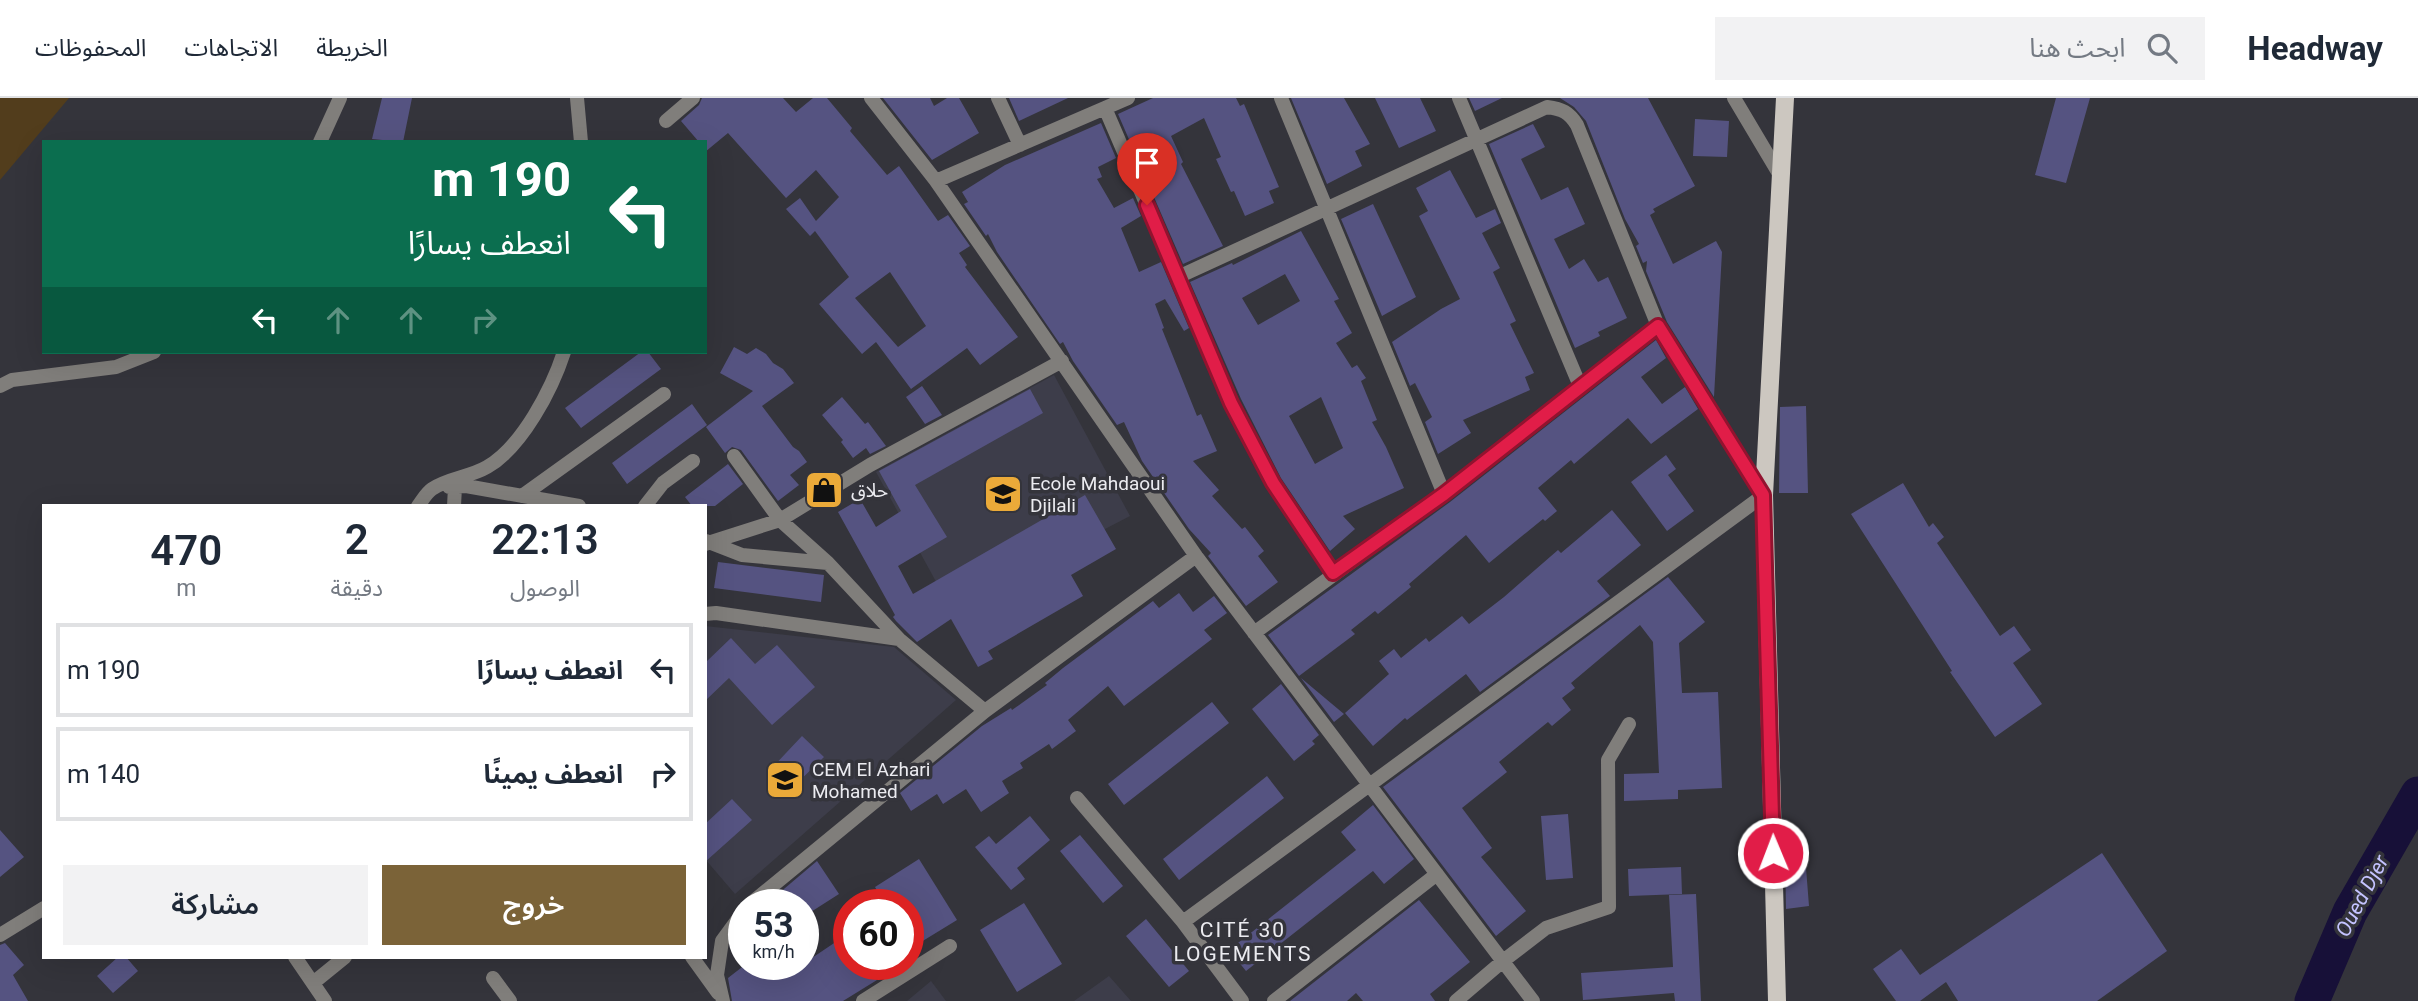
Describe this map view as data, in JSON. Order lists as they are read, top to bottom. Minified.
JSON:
{"districts":["CITÉ 30 LOGEMENTS"],"water":["Oued Djer"],"places":{"shop":["حلاق"],"school or university":["Ecole Mahdaoui Djilali","CEM El Azhari Mohamed"]},"page":{"header":"Headway","search":"ابحث هنا","nav":["الخريطة","الاتجاهات","المحفوظات"],"turn":["190 m","انعطف يسارًا"],"eta":["22:13","الوصول","2","دقيقة","470","m"],"list":[{"name":"انعطف يسارًا","value":"190 m"},{"name":"انعطف يمينًا","value":"140 m"}],"buttons":["خروج","مشاركة"],"speed":"53 km/h","limit":"60"}}
